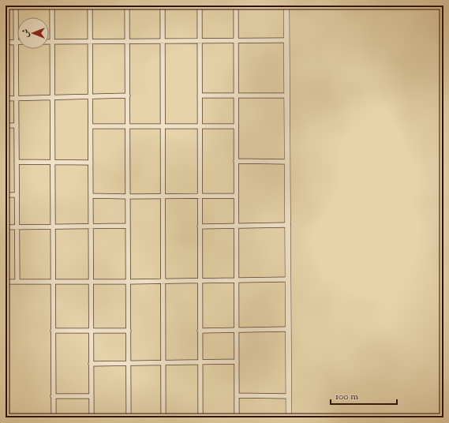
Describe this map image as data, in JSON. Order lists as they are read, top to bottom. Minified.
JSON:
{"scale_bar":"100 m","north":"left"}
